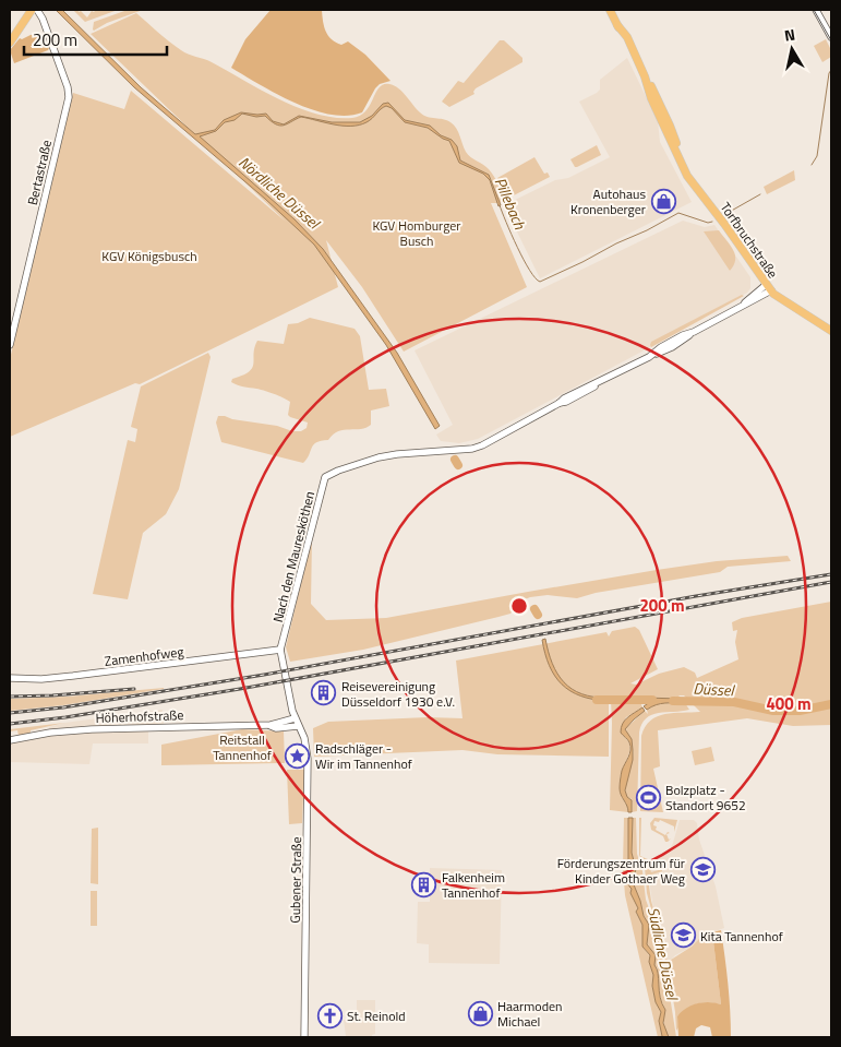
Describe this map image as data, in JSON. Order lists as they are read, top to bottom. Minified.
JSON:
{"streets":{"main road":["Torfbruchstraße"],"street":["Bertastraße","Nach den Mauresköthen","Zamenhofweg","Höherhofstraße","Gubener Straße"]},"crossings":[["Torfbruchstraße","Nach den Mauresköthen"],["Nach den Mauresköthen","Zamenhofweg"],["Nach den Mauresköthen","Höherhofstraße"],["Nach den Mauresköthen","Gubener Straße"],["Höherhofstraße","Gubener Straße"]],"water":["Nördliche Düssel","Pillebach","Düssel","Südliche Düssel"],"parks":["KGV Homburger Busch","KGV Königsbusch","Reitstall Tannenhof"],"places":{"shop":["Autohaus Kronenberger","Haarmoden Michael"],"building":["Reisevereinigung Düsseldorf 1930 e.V.","Falkenheim Tannenhof"],"place":["Radschläger - Wir im Tannenhof"],"sports":["Bolzplatz - Standort 9652"],"school or university":["Förderungszentrum für Kinder Gothaer Weg","Kita Tannenhof"],"church":["St. Reinold"]},"scale_bar":"200 m","north":"top","rings":["200 m","400 m"]}
